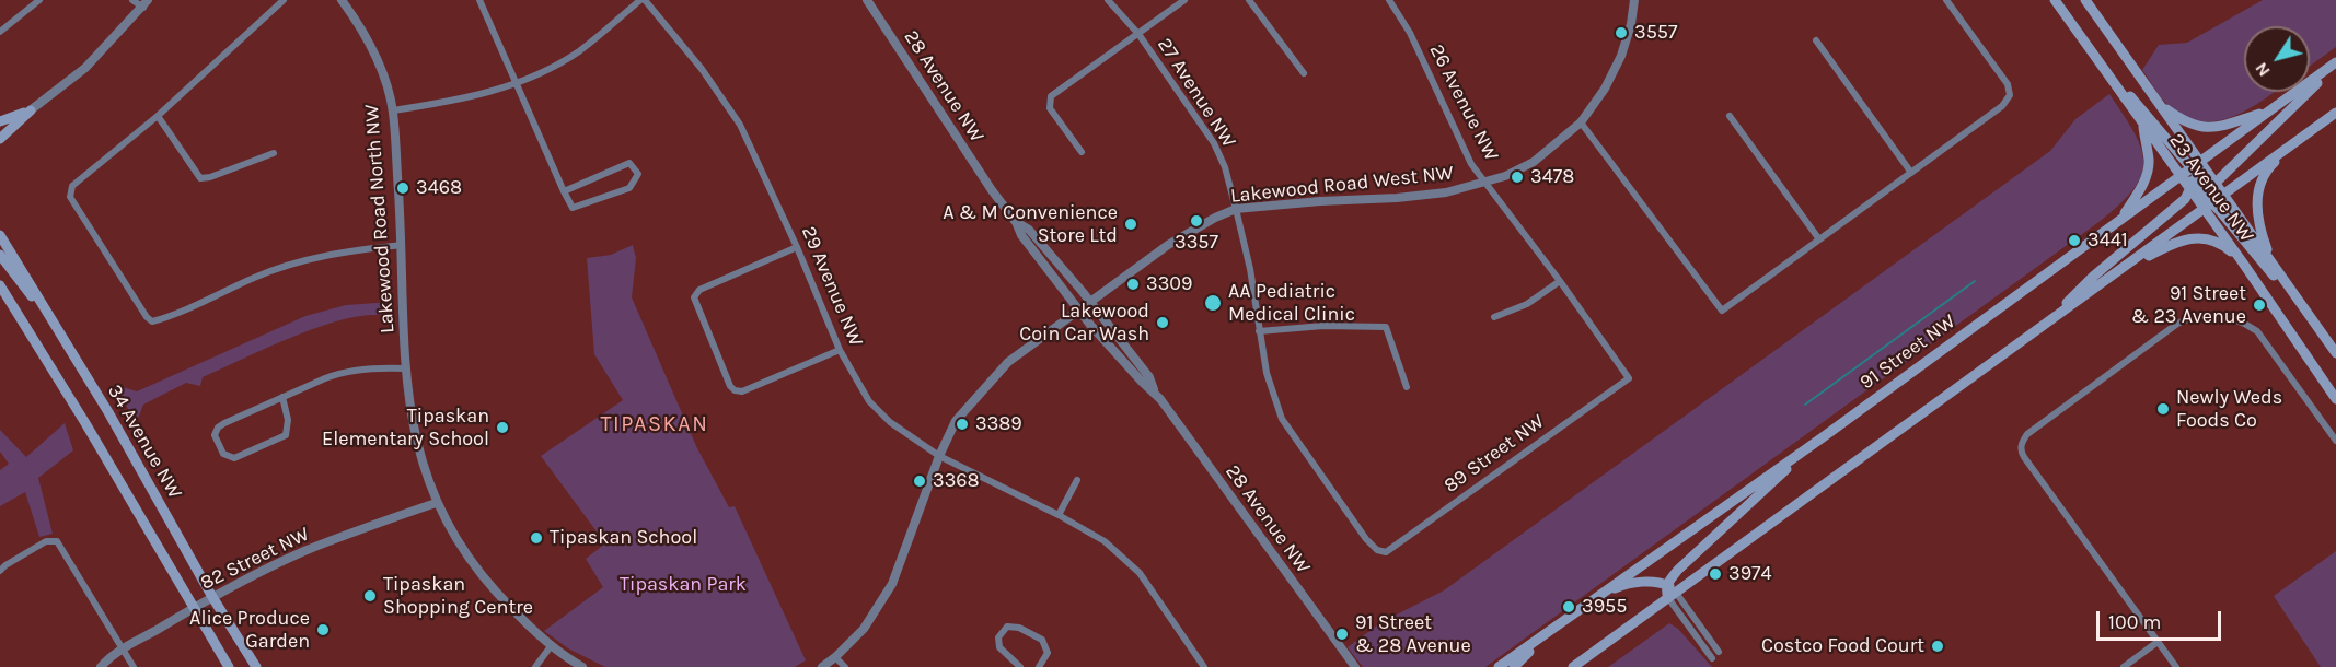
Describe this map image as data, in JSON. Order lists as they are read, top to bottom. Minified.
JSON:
{"streets":{"main road":["23 Avenue NW","91 Street NW","34 Avenue NW"],"street":["28 Avenue NW","27 Avenue NW","26 Avenue NW","Lakewood Road West NW","Lakewood Road North NW","29 Avenue NW","89 Street NW","82 Street NW"]},"crossings":[["28 Avenue NW","Lakewood Road West NW"],["27 Avenue NW","Lakewood Road West NW"],["27 Avenue NW","89 Street NW"],["26 Avenue NW","Lakewood Road West NW"],["26 Avenue NW","89 Street NW"],["Lakewood Road West NW","29 Avenue NW"],["23 Avenue NW","91 Street NW"],["Lakewood Road North NW","82 Street NW"],["34 Avenue NW","82 Street NW"]],"districts":["TIPASKAN"],"parks":["Tipaskan Park"],"places":["3557","3478","3468","3357","A & M Convenience Store Ltd","3441","3309","AA Pediatric Medical Clinic","91 Street & 23 Avenue","Lakewood Coin Car Wash","Newly Weds Foods Co","3389","Tipaskan Elementary School","3368","Tipaskan School","3974","Tipaskan Shopping Centre","3955","Alice Produce Garden","91 Street & 28 Avenue","Costco Food Court"],"scale_bar":"100 m","north":"bottom left"}
